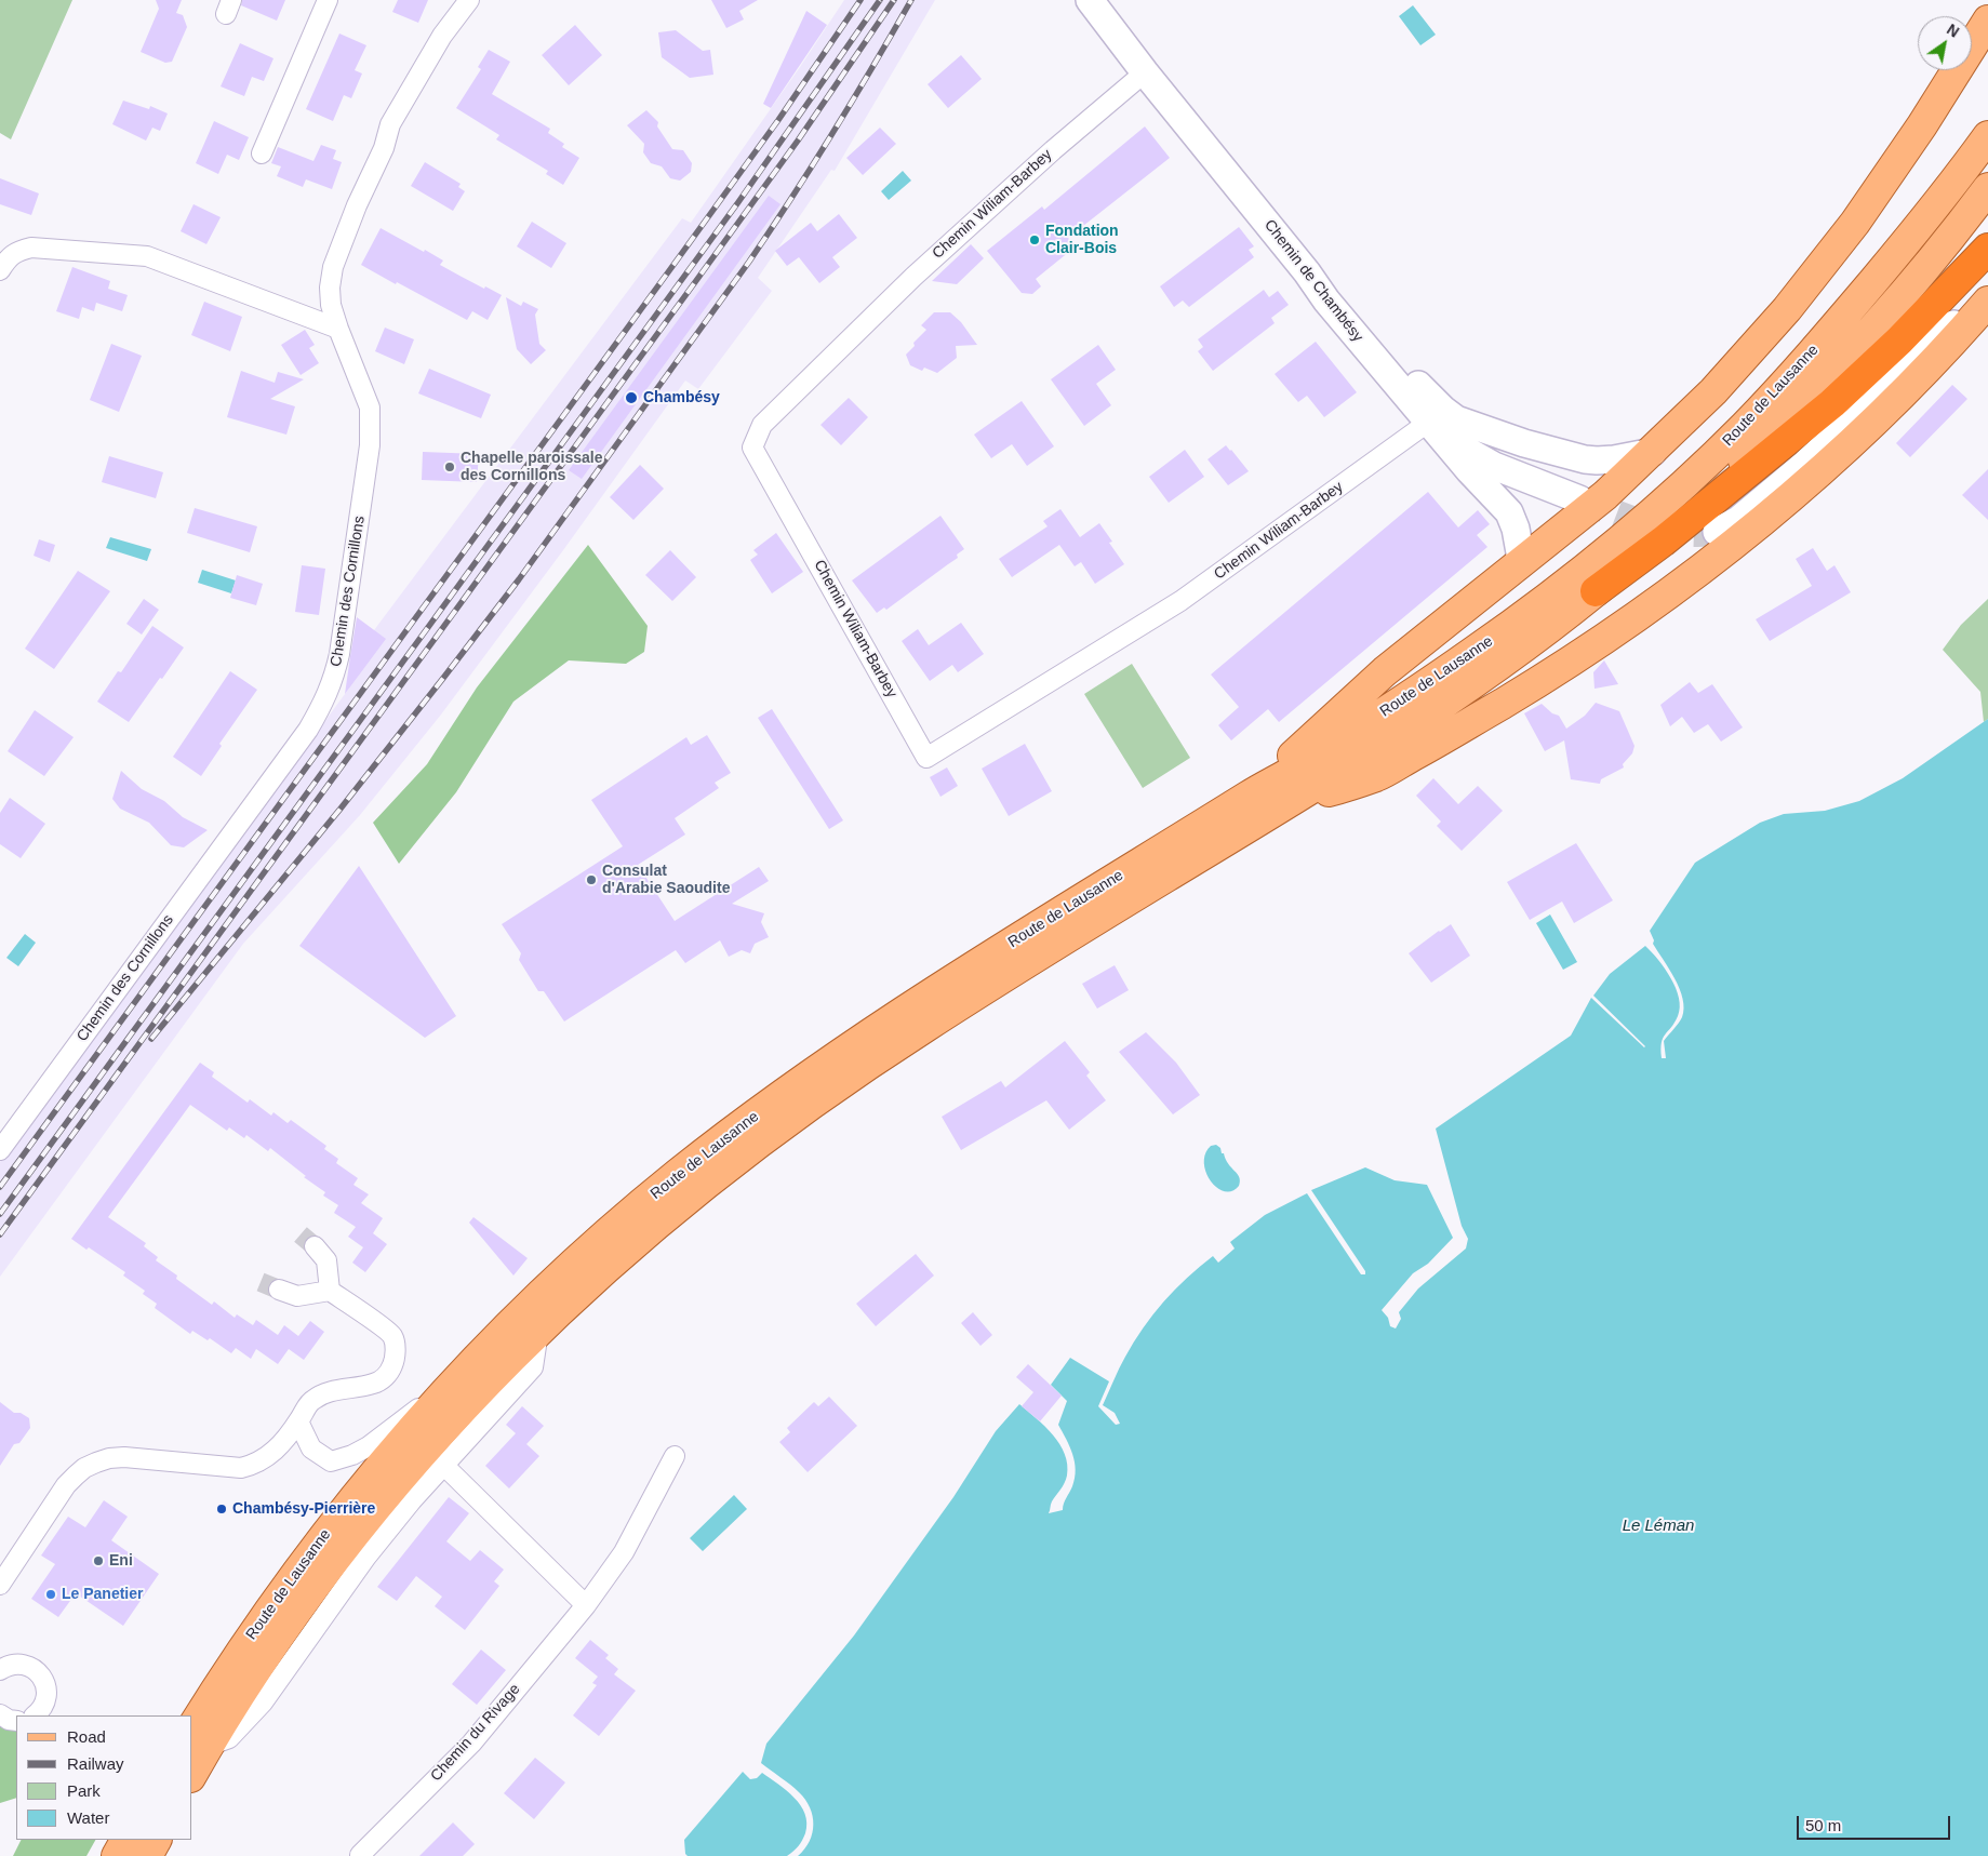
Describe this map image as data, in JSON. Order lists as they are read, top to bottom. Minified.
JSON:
{"streets":{"main road":["Route de Lausanne"],"street":["Chemin Wiliam-Barbey","Chemin de Chambésy","Chemin des Cornillons","Chemin du Rivage"]},"crossings":[["Chemin Wiliam-Barbey","Chemin de Chambésy"]],"water":["Le Léman"],"places":["Fondation Clair-Bois","Chambésy","Chapelle paroissale des Cornillons","Consulat d'Arabie Saoudite","Chambésy-Pierrière","Eni","Le Panetier"],"legend":["Road","Railway","Park","Water"],"scale_bar":"50 m","north":"top right"}
